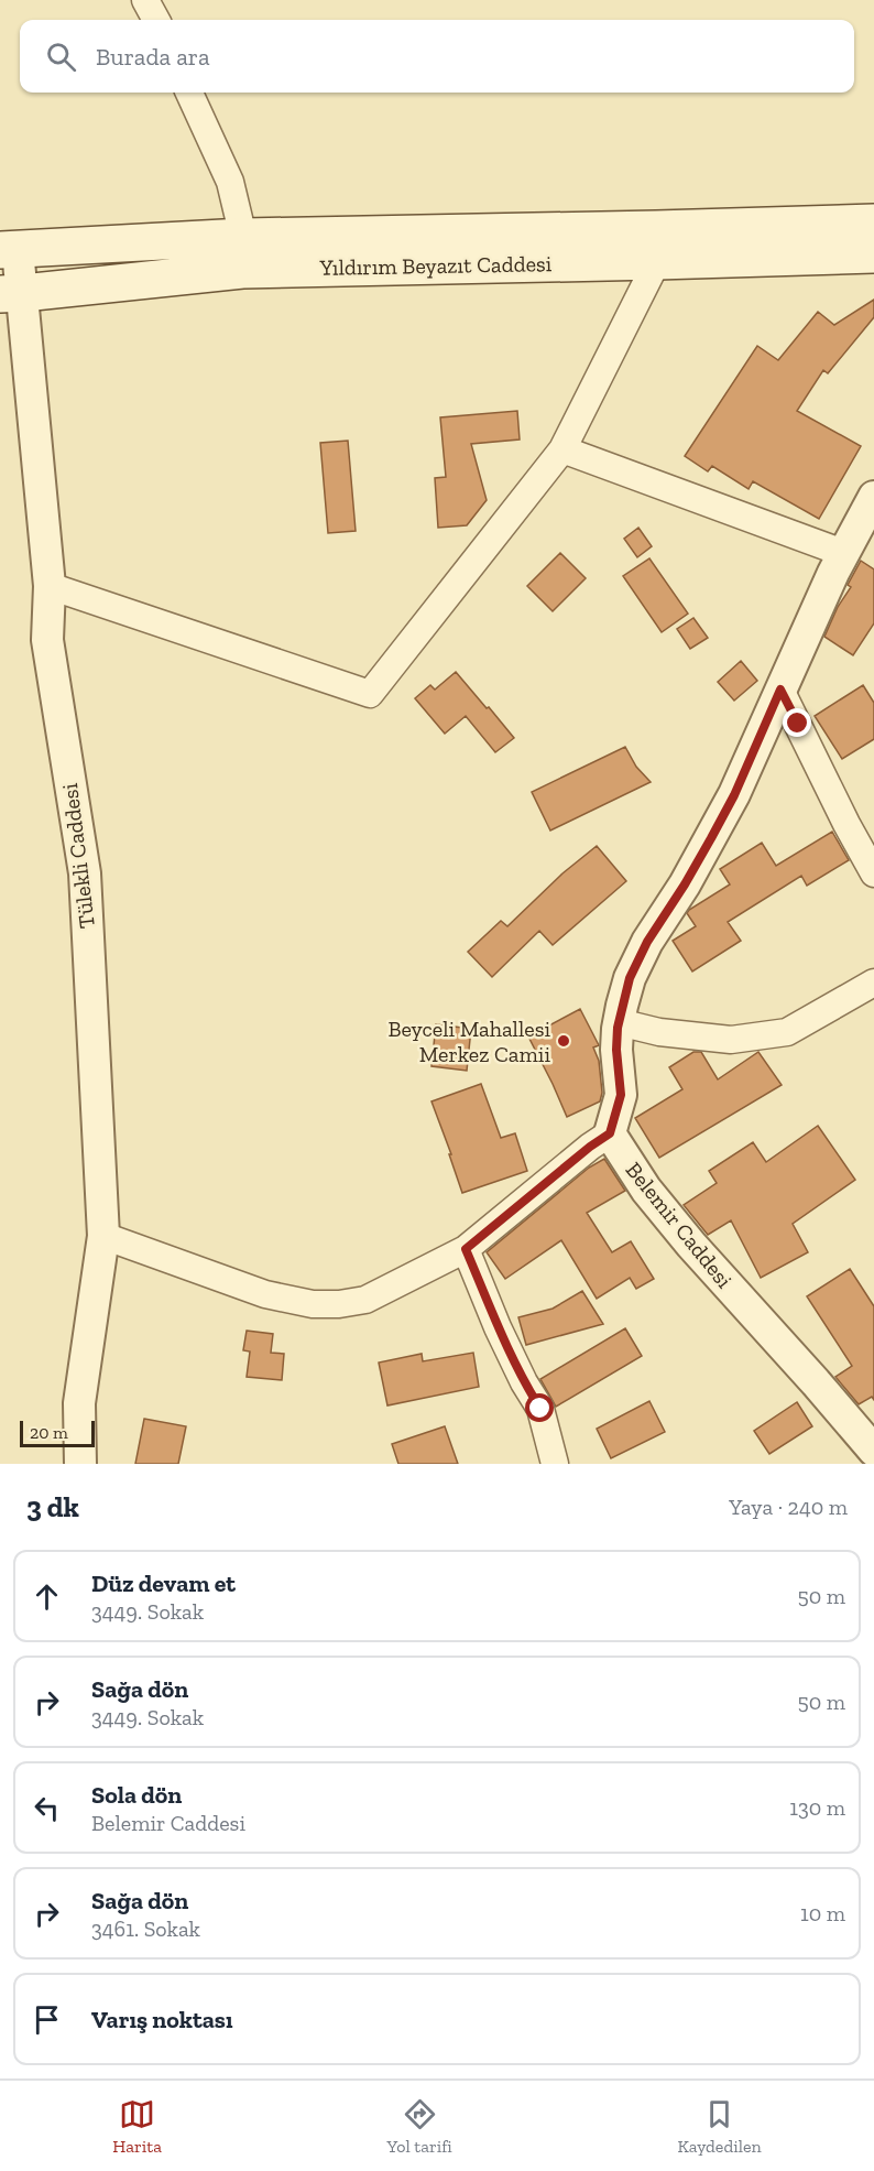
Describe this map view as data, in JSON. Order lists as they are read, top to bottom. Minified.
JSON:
{"streets":{"main road":["Yıldırım Beyazıt Caddesi"],"street":["Tülekli Caddesi","Belemir Caddesi"]},"crossings":[["Yıldırım Beyazıt Caddesi","Tülekli Caddesi"]],"places":["Beyceli Mahallesi Merkez Camii"],"scale_bar":"20 m","page":{"search":"Burada ara","scale":"20 m","heading":["3 dk","Yaya · 240 m"],"list":[["Düz devam et","3449. Sokak","50 m"],["Sağa dön","3449. Sokak","50 m"],["Sola dön","Belemir Caddesi","130 m"],["Sağa dön","3461. Sokak","10 m"],"Varış noktası"],"nav":["Harita","Yol tarifi","Kaydedilen"]}}
